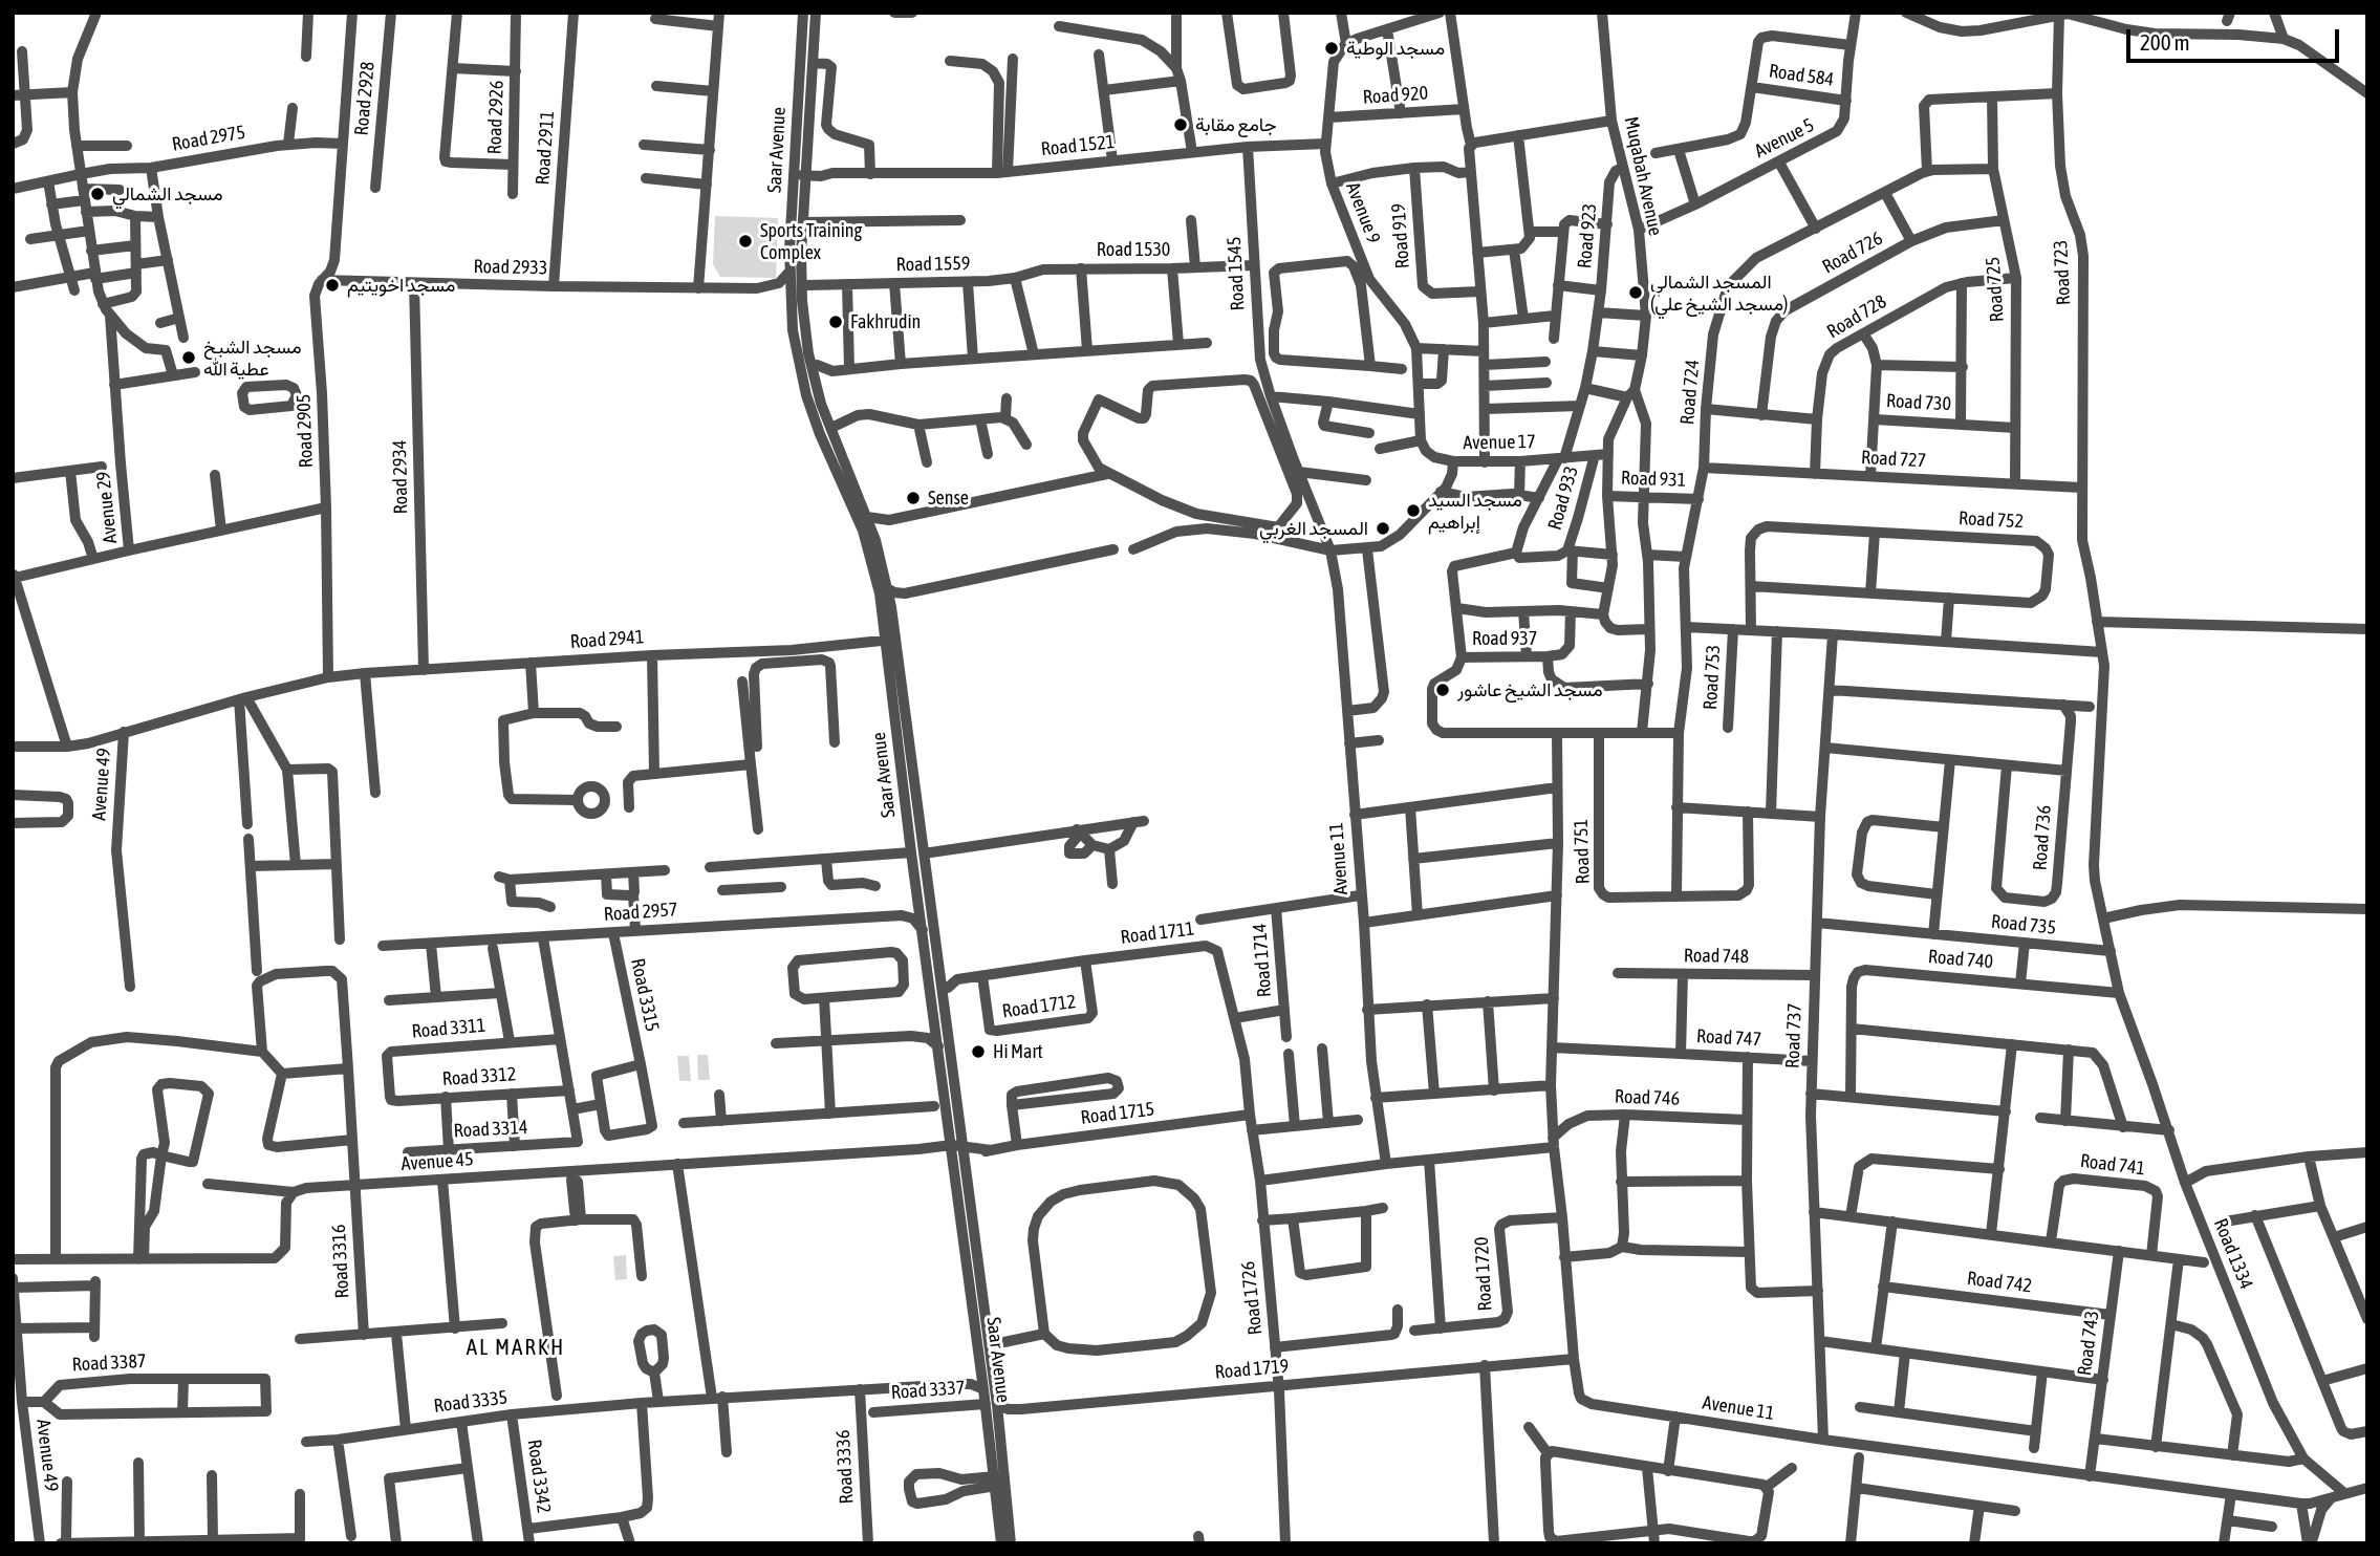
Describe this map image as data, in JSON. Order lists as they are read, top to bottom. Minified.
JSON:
{"streets":{"street":["Road 584","Road 920","Road 2928","Road 2926","Road 2975","Avenue 5","Road 1521","Road 2911","Saar Avenue","Muqabah Avenue","Avenue 9","Road 919","Road 923","Road 1530","Road 726","Road 1559","Road 2933","Road 723","Road 1545","Road 725","Road 728","Road 724","Road 730","Road 2905","Avenue 17","Road 727","Road 2934","Road 931","Road 933","Avenue 29","Road 752","Road 937","Road 2941","Road 753","Avenue 49","Road 736","Road 751","Avenue 11","Road 2957","Road 735","Road 1711","Road 748","Road 740","Road 1714","Road 3315","Road 1712","Road 3311","Road 737","Road 747","Road 3312","Road 746","Road 1715","Road 3314","Avenue 45","Road 741","Road 1334","Road 3316","Road 1720","Road 742","Road 1726","Road 743","Road 3387","Road 1719","Road 3337","Road 3335","Road 3336","Road 3342"]},"crossings":[["Road 584","Avenue 5"],["Road 920","Avenue 9"],["Road 2975","Road 2905"],["Avenue 5","Muqabah Avenue"],["Road 1521","Saar Avenue"],["Road 1521","Avenue 9"],["Road 1521","Road 1545"],["Road 2911","Road 2933"],["Saar Avenue","Road 2933"],["Saar Avenue","Road 2941"],["Saar Avenue","Road 1715"],["Saar Avenue","Avenue 45"],["Saar Avenue","Road 1719"],["Saar Avenue","Road 3337"],["Saar Avenue","Road 3335"],["Muqabah Avenue","Road 923"],["Muqabah Avenue","Avenue 17"],["Muqabah Avenue","Road 931"],["Road 923","Avenue 17"],["Road 1530","Road 1559"],["Road 1530","Road 1545"],["Road 726","Road 725"],["Road 2933","Road 2905"],["Road 2933","Road 2934"],["Road 723","Road 727"],["Road 723","Road 1334"],["Road 1545","Avenue 17"],["Road 1545","Avenue 11"],["Road 725","Road 728"],["Road 725","Road 724"],["Road 725","Road 730"],["Road 725","Road 727"],["Road 728","Road 730"],["Road 728","Road 727"],["Road 724","Road 727"],["Road 724","Road 931"],["Road 730","Road 727"],["Road 2905","Avenue 29"],["Road 2905","Road 2941"],["Avenue 17","Road 933"],["Avenue 17","Avenue 11"],["Road 2934","Road 2941"],["Avenue 29","Avenue 49"],["Road 2941","Avenue 49"],["Avenue 49","Road 3387"],["Avenue 11","Road 1714"],["Avenue 11","Road 737"],["Avenue 11","Road 746"],["Avenue 11","Road 1720"],["Avenue 11","Road 743"],["Avenue 11","Road 1719"],["Road 2957","Road 3315"],["Road 735","Road 737"],["Road 735","Road 1334"],["Road 1711","Road 1714"],["Road 1711","Road 1712"],["Road 1711","Road 1715"],["Road 1711","Road 1726"],["Road 748","Road 737"],["Road 748","Road 747"],["Road 740","Road 1334"],["Road 3311","Road 3312"],["Road 737","Road 747"],["Road 1715","Avenue 45"],["Avenue 45","Road 3316"],["Road 742","Road 743"],["Road 1726","Road 1719"],["Road 1719","Road 3337"],["Road 3335","Road 3336"],["Road 3335","Road 3342"]],"districts":["AL MARKH"],"places":["مسجد الوطية","جامع مقابة","مسجد الشمالي","Sports Training Complex","مسجد اخويتيم","المسجد الشمالي (مسجد الشيخ علي)","Fakhrudin","مسجد الشيخ عطية الله","Sense","مسجد السيد إبراهيم","المسجد الغربي","مسجد الشيخ عاشور","Hi Mart"],"scale_bar":"200 m"}
